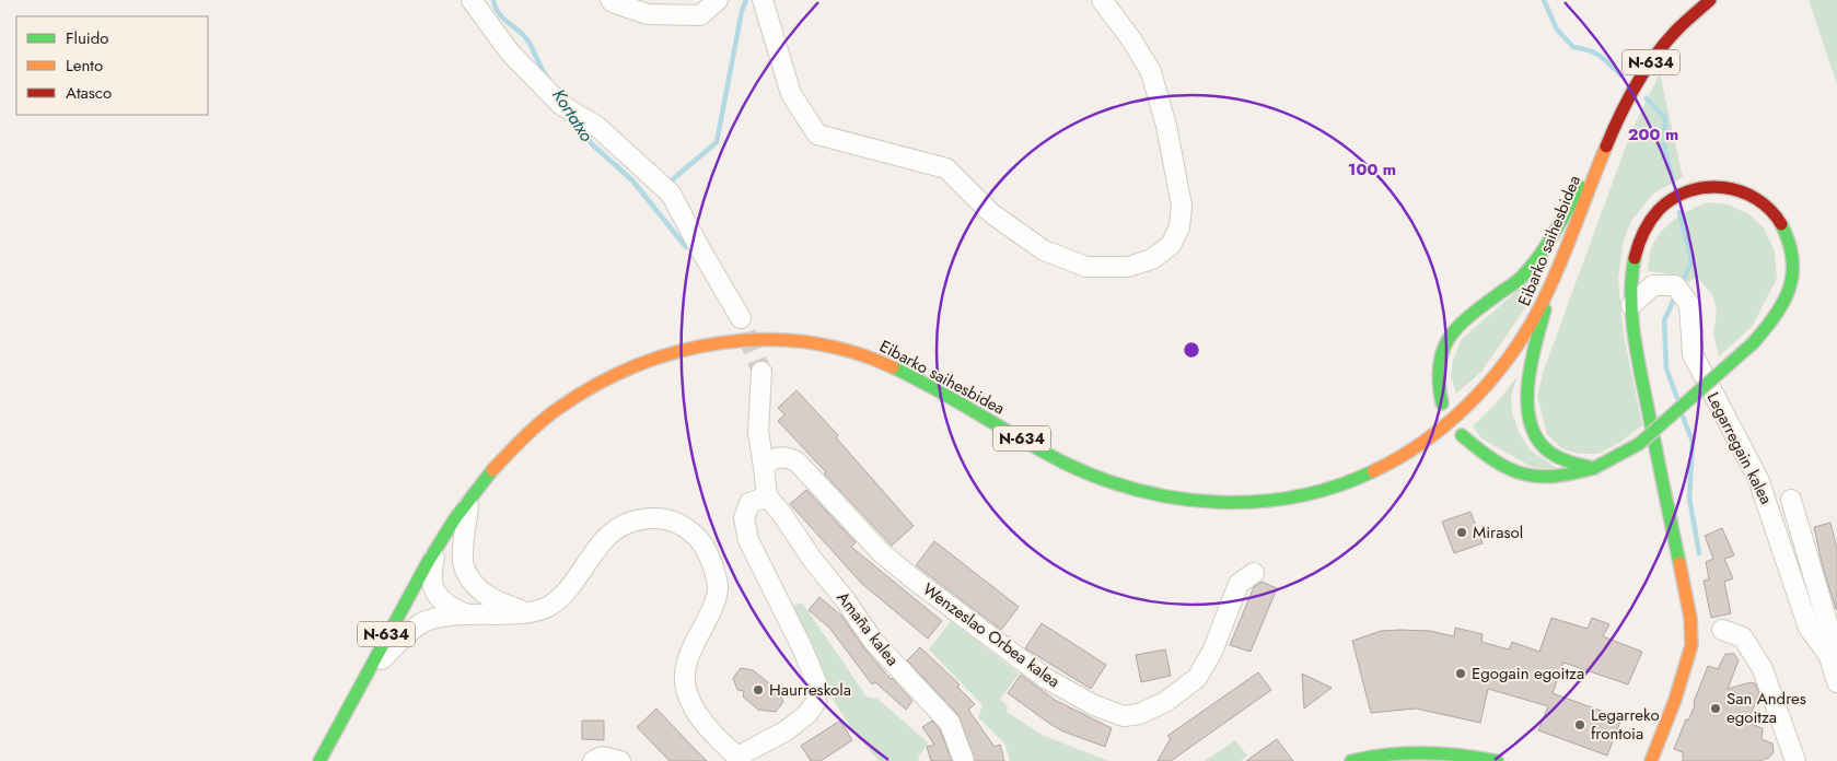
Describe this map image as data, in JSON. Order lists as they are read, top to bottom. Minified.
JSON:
{"streets":{"main road":["N-634","Eibarko saihesbidea"],"street":["Legarregain kalea","Amaña kalea","Wenzeslao Orbea kalea"]},"water":["Kortatxo"],"places":["Mirasol","Egogain egoitza","Haurreskola","San Andres egoitza","Legarreko frontoia"],"legend":["Fluido","Lento","Atasco"],"rings":["200 m","100 m"]}
